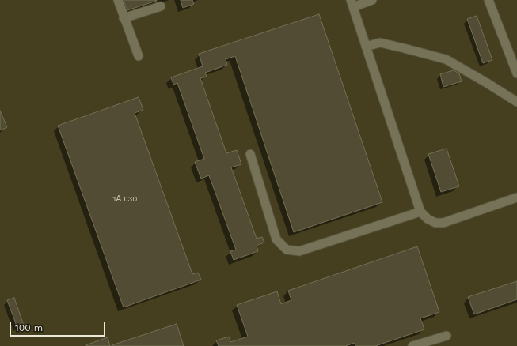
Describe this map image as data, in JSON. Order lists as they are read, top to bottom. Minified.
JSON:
{"house_numbers":["1А с30"],"scale_bar":"100 m"}
